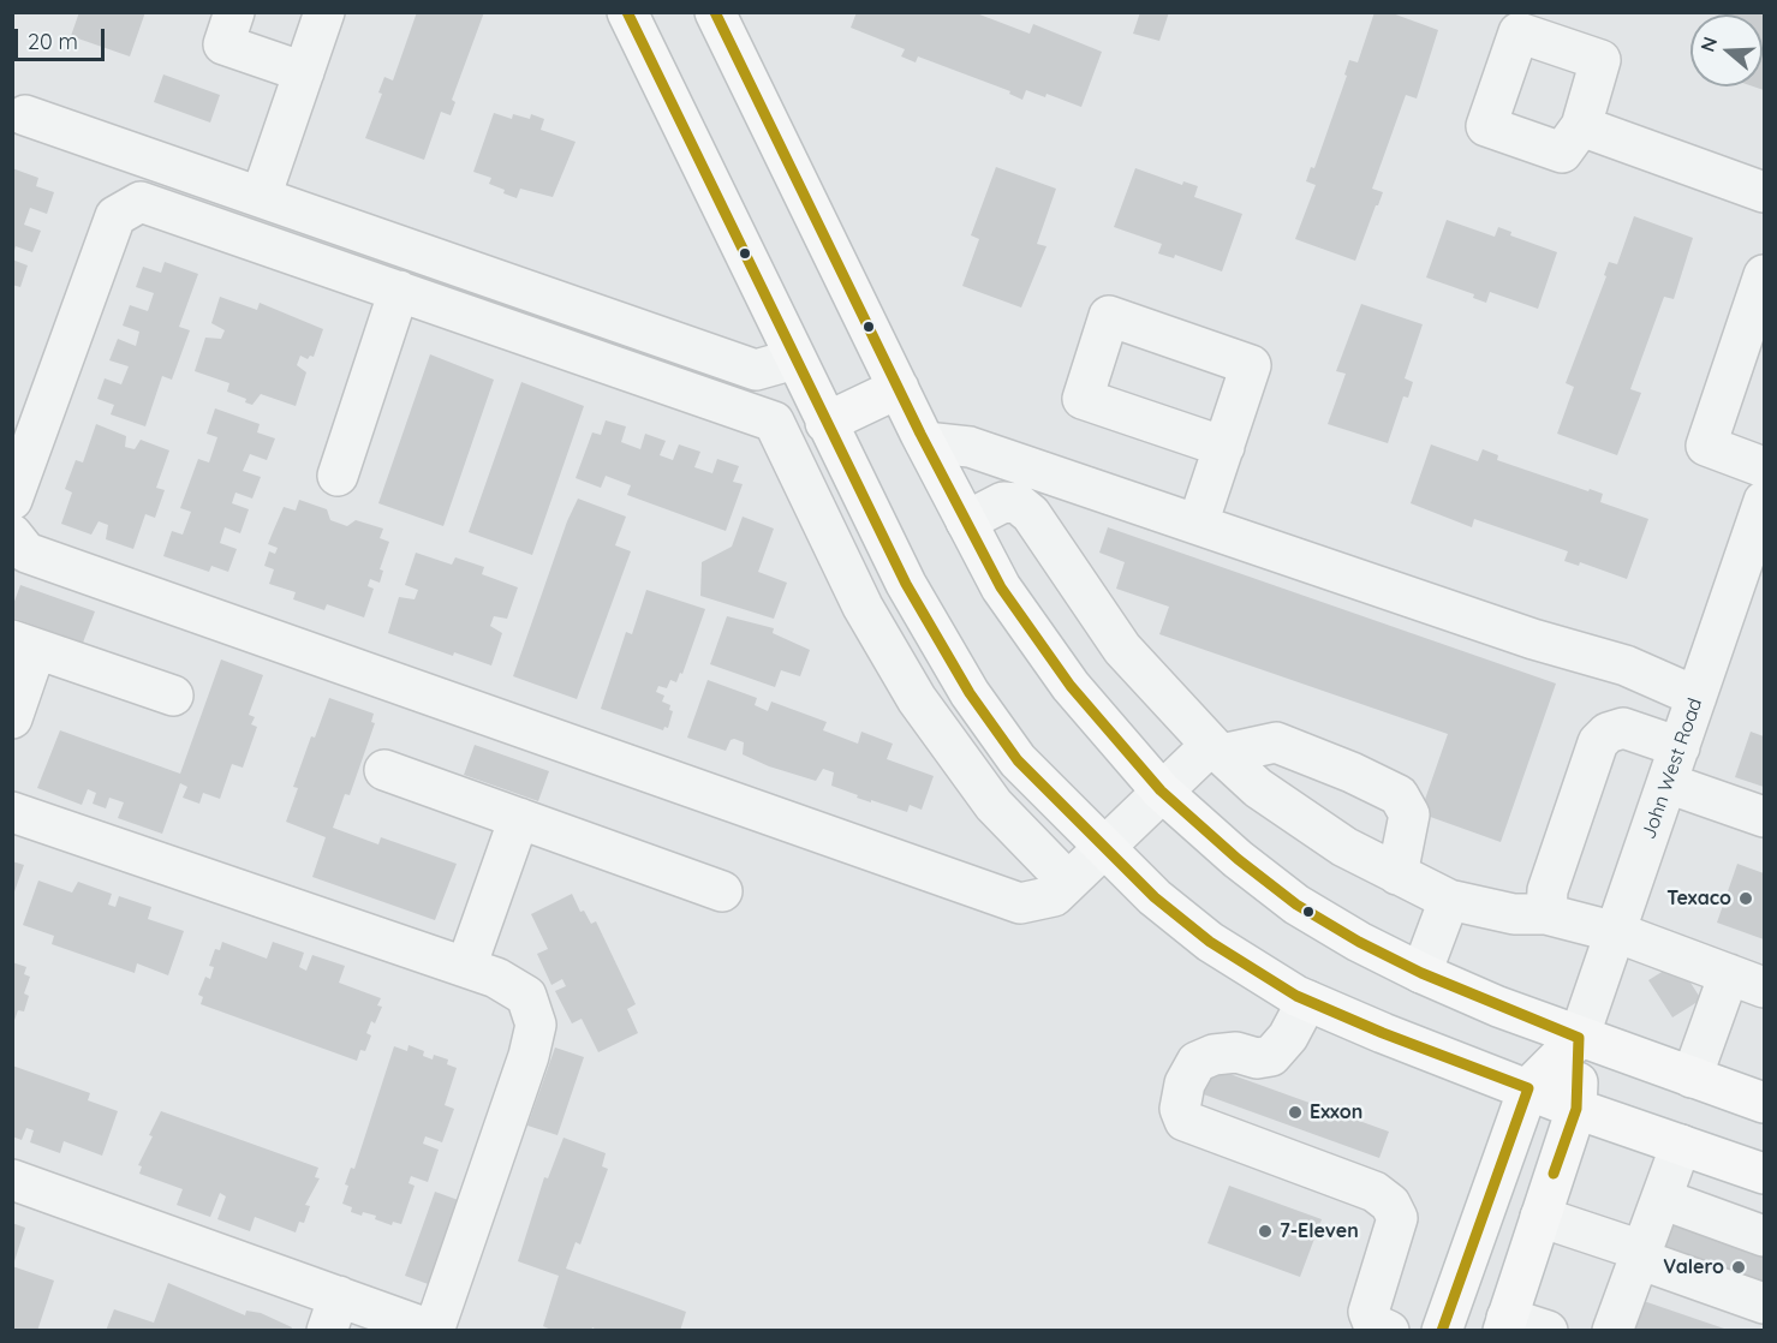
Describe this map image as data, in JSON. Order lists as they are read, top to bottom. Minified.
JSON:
{"streets":{"main road":["John West Road"]},"places":["Texaco","Exxon","7-Eleven","Valero"],"scale_bar":"20 m","north":"left"}
